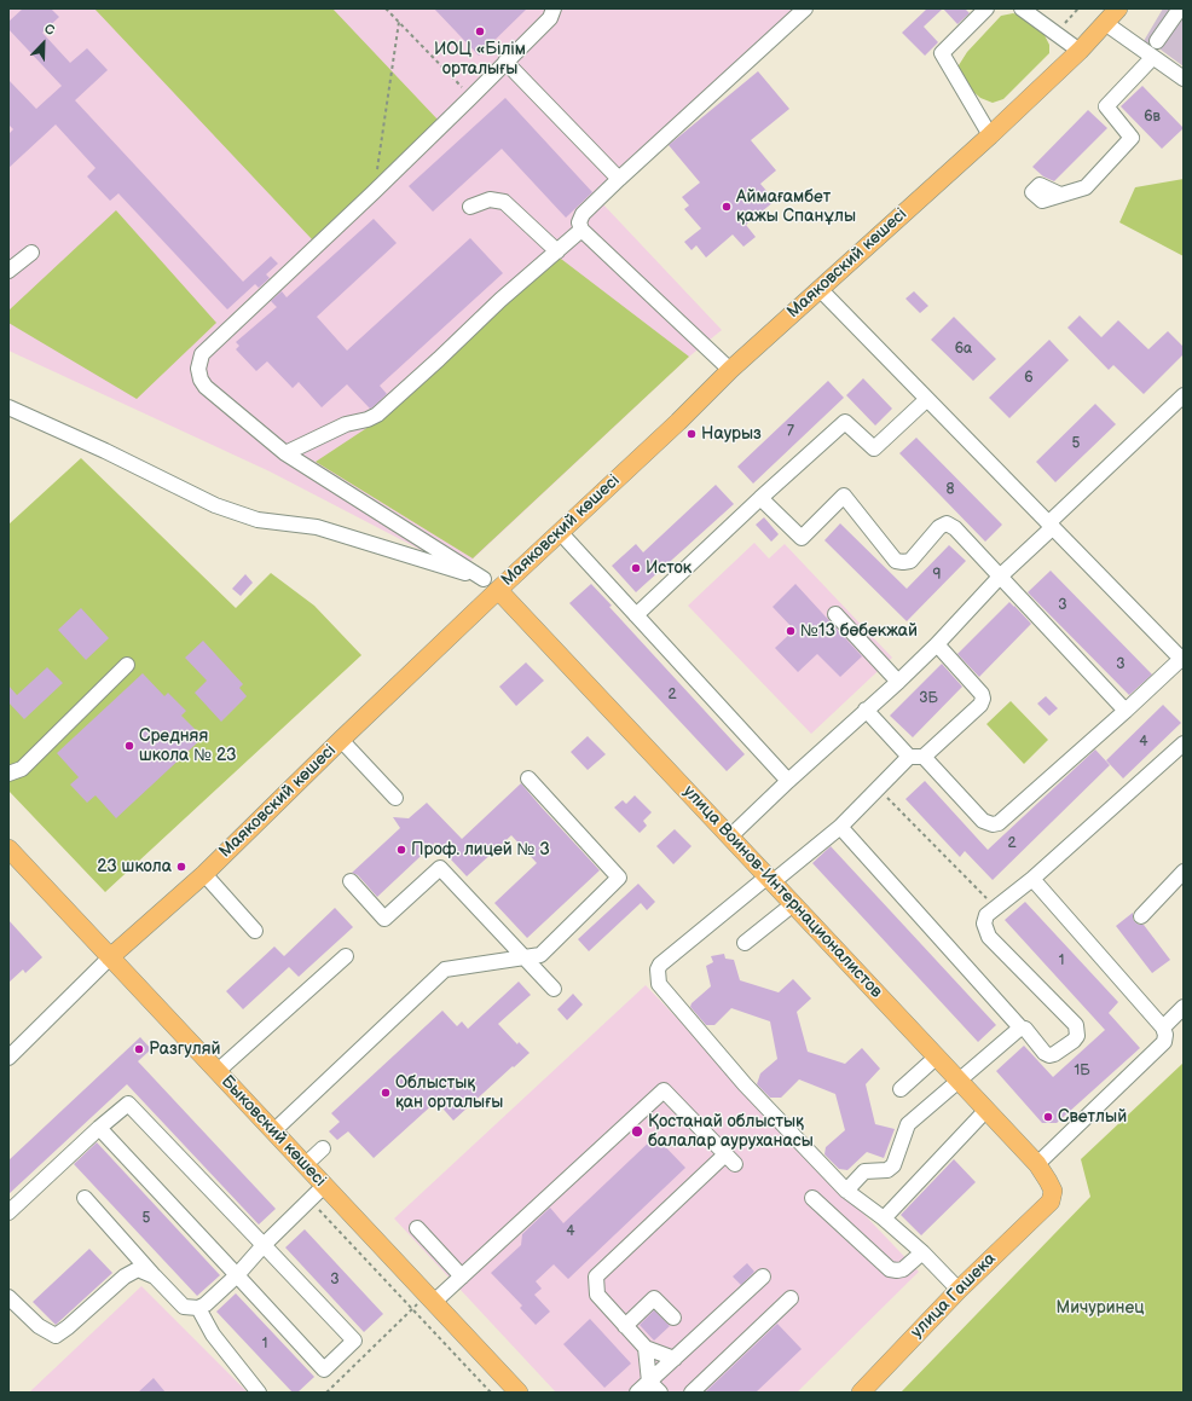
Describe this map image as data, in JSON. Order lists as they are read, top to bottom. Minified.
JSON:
{"streets":{"main road":["Маяковский көшесі","улица Воинов-Интернационалистов","Быковский көшесі","улица Гашека"]},"crossings":[["Маяковский көшесі","улица Воинов-Интернационалистов"],["Маяковский көшесі","Быковский көшесі"],["улица Воинов-Интернационалистов","улица Гашека"]],"parks":["Мичуринец"],"places":["ИОЦ «Білім орталығы","Аймағамбет қажы Спанұлы","Наурыз","Исток","№13 бөбекжай","Средняя школа № 23","Проф. лицей № 3","23 школа","Разгуляй","Облыстық қан орталығы","Светлый","Қостанай облыстық балалар ауруханасы"],"house_numbers":["6в","6а","6","7","5","8","9","3","3","2","3Б","4","2","1","1Б","5","4","3","1"],"north":"top right"}
